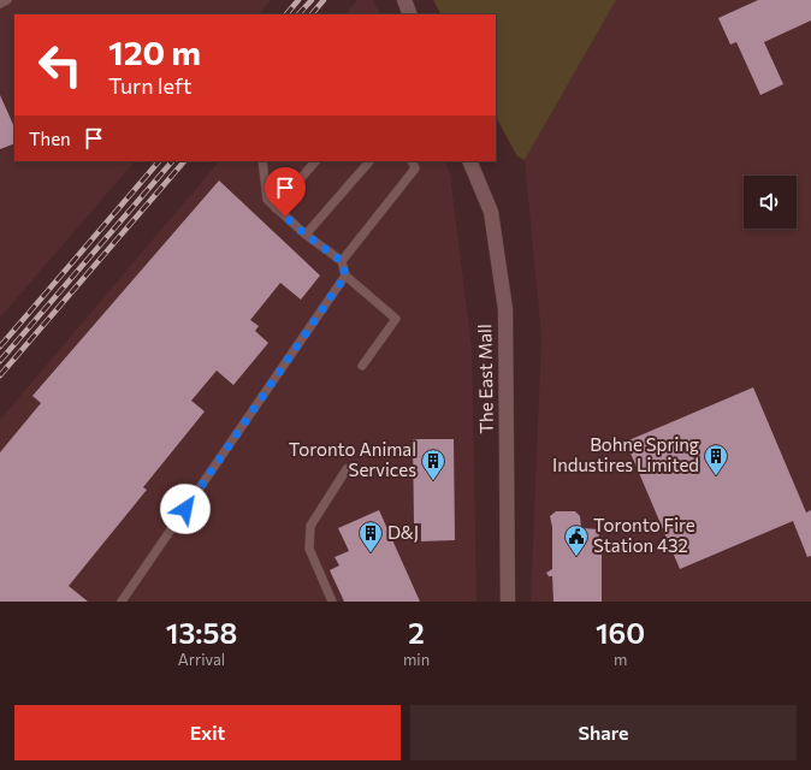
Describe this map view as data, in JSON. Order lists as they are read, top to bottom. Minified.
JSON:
{"streets":{"main road":["The East Mall"]},"places":{"building":["Bohne Spring Industires Limited","Toronto Animal Services","D&J"],"public building":["Toronto Fire Station 432"]},"page":{"turn":["120 m","Turn left"],"then":"Then","eta":["13:58","Arrival","2","min","160","m"],"buttons":["Exit","Share"]}}
